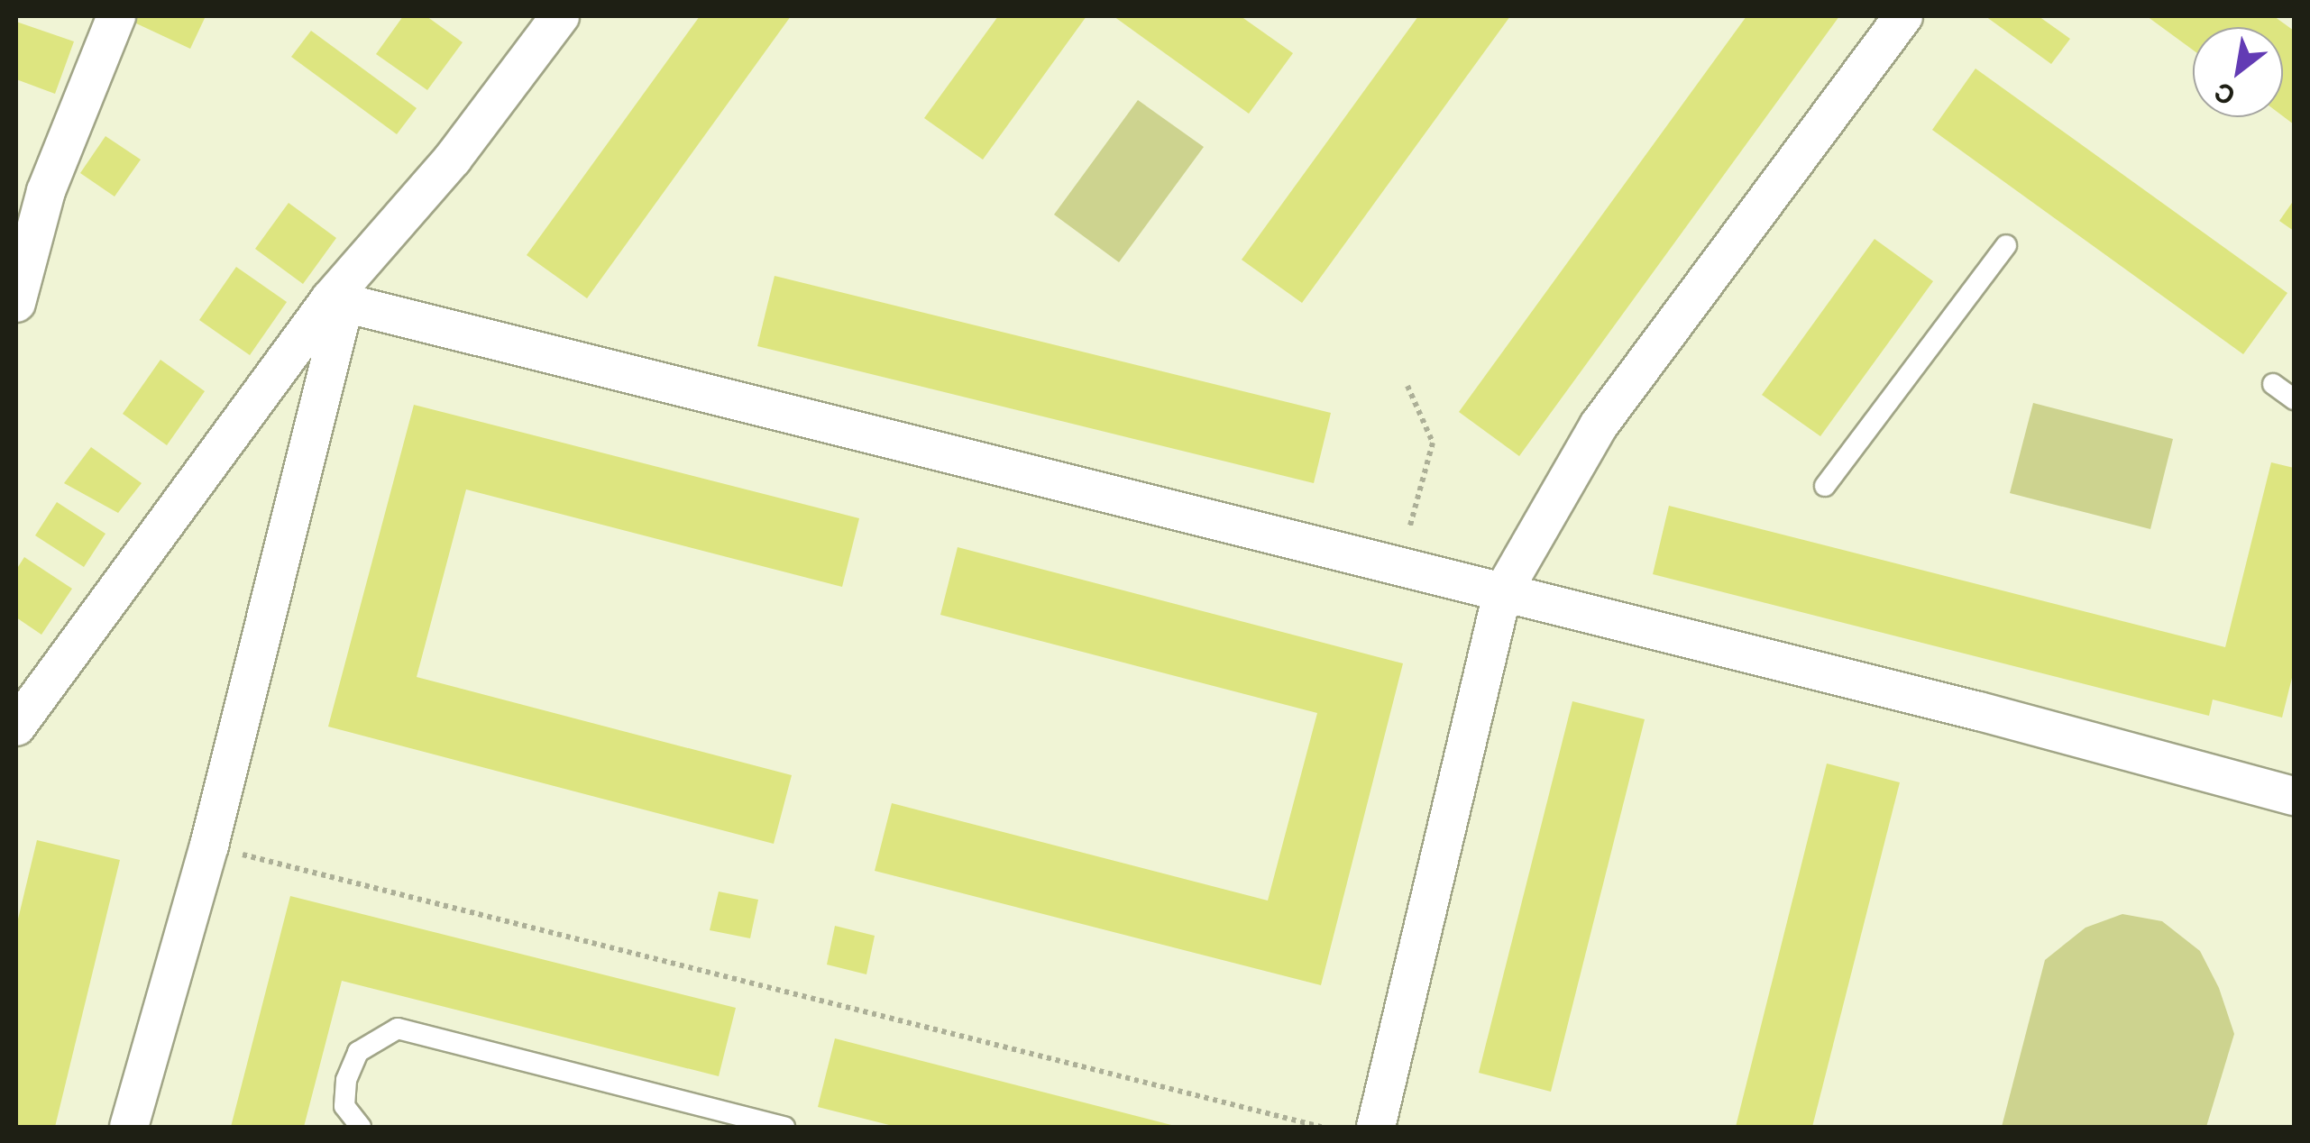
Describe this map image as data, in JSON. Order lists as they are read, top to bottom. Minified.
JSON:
{"north":"bottom left"}
